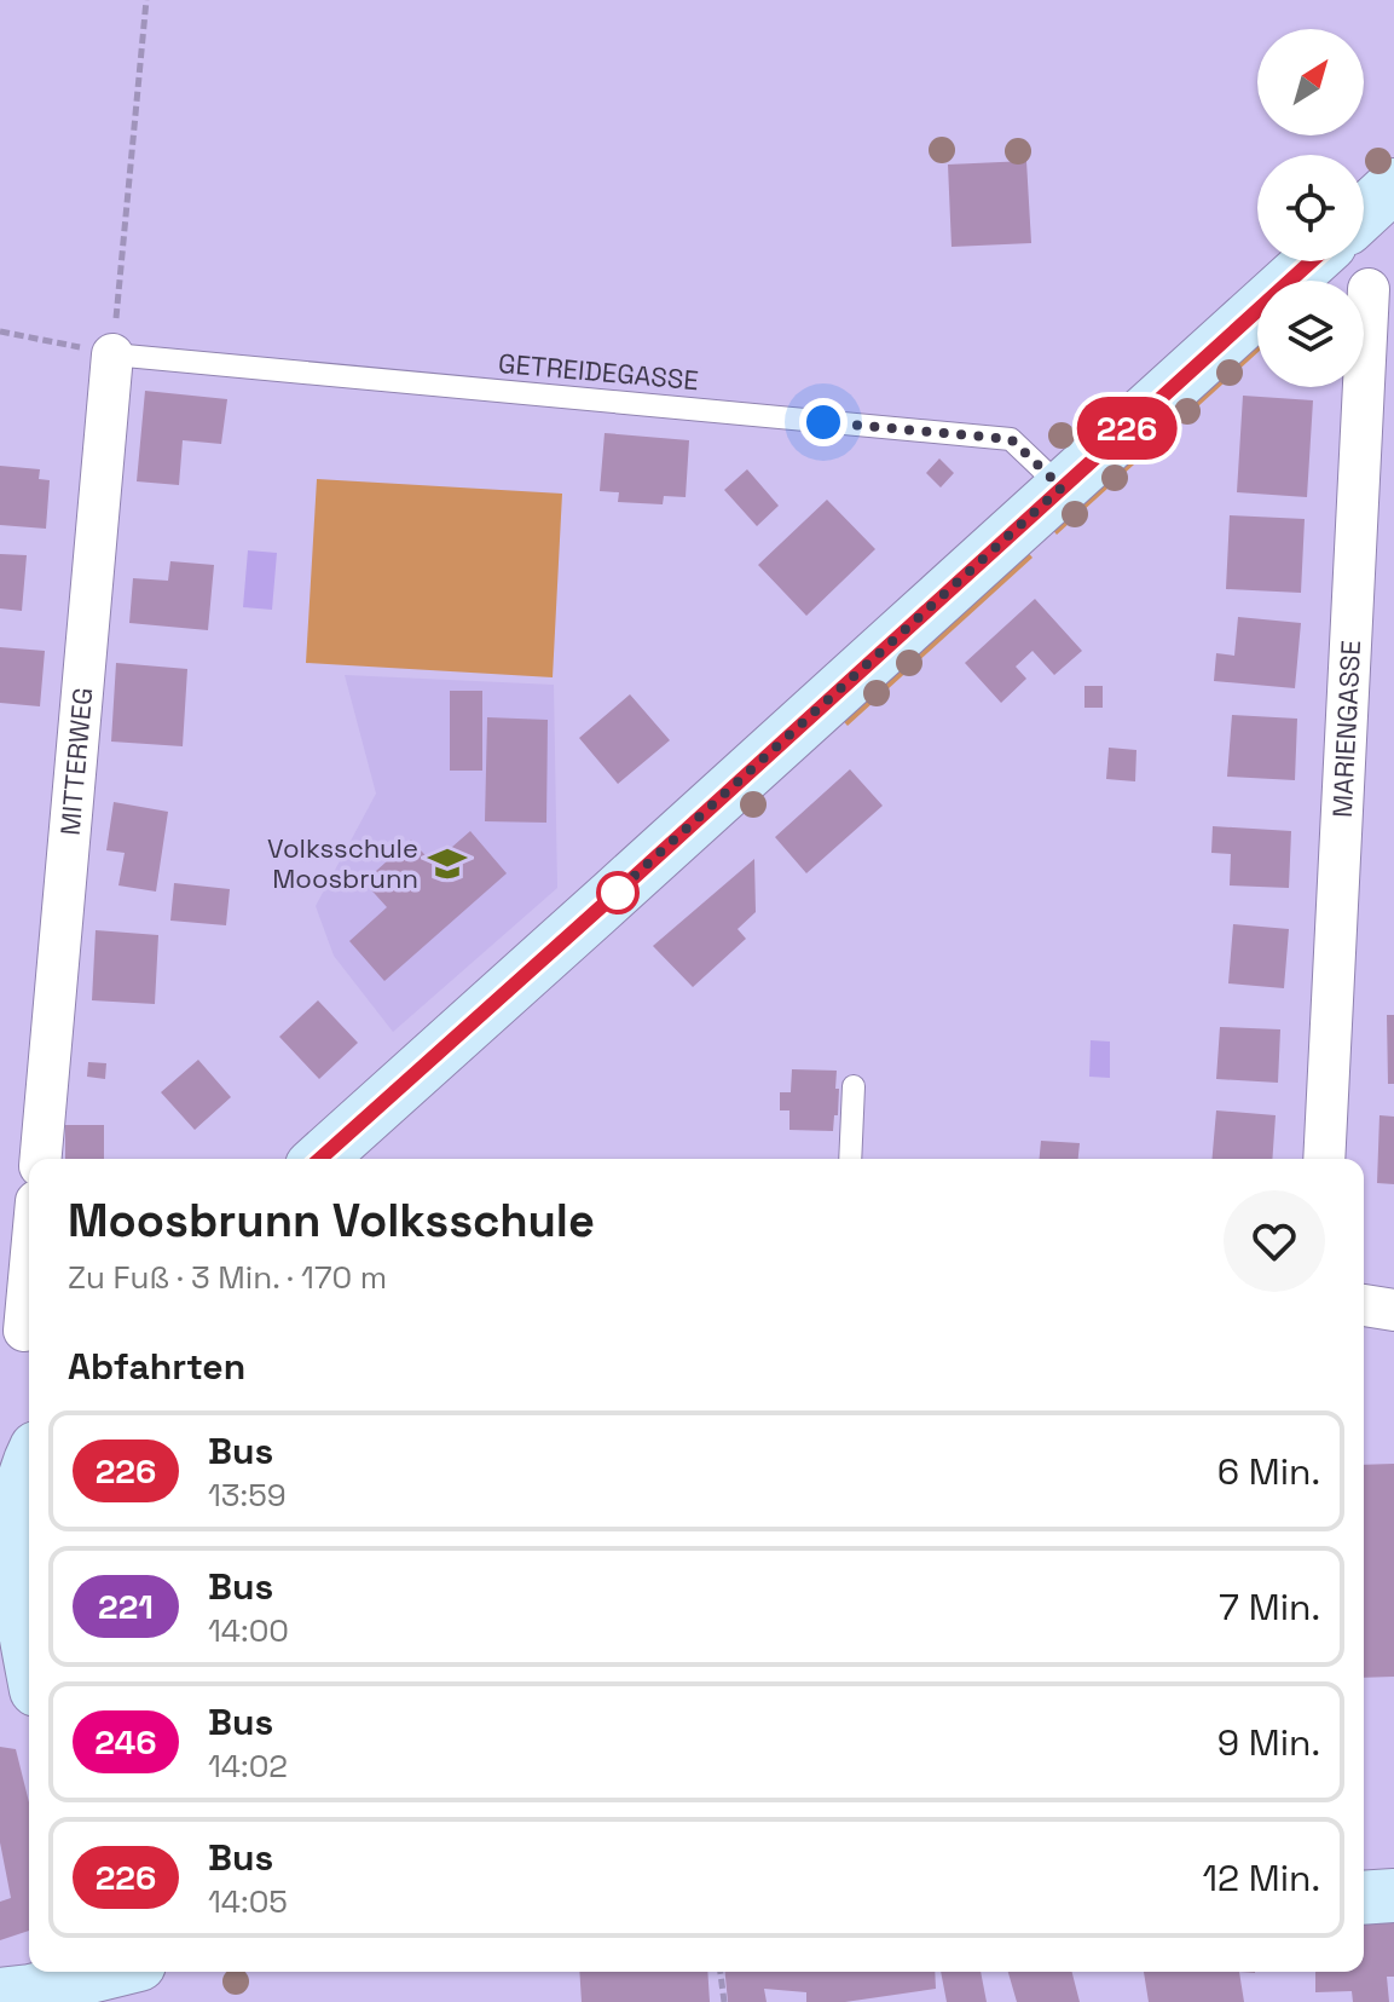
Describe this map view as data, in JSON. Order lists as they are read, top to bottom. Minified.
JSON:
{"streets":{"street":["MARIENGASSE","MITTERWEG"],"lane":["GETREIDEGASSE"]},"crossings":[["GETREIDEGASSE","MITTERWEG"]],"places":{"school or university":["Volksschule Moosbrunn"]},"lines":["bus line 226"],"north":"top right","page":{"on_map":"226","heading":[["Moosbrunn Volksschule","Zu Fuß · 3 Min. · 170 m"],"Abfahrten"],"list":[{"mark":"226","name":"Bus","note":"13:59","value":"6 Min."},{"mark":"221","name":"Bus","note":"14:00","value":"7 Min."},{"mark":"246","name":"Bus","note":"14:02","value":"9 Min."},{"mark":"226","name":"Bus","note":"14:05","value":"12 Min."}]}}
